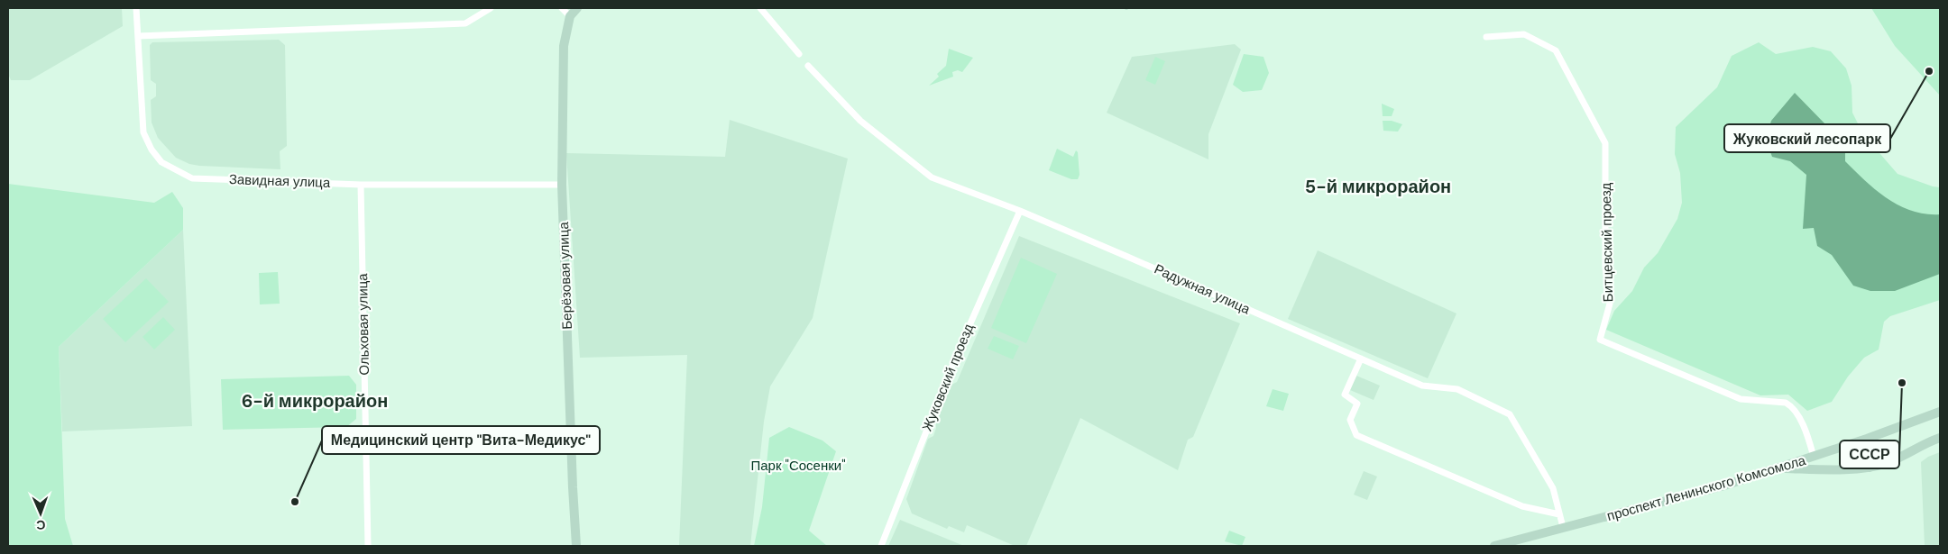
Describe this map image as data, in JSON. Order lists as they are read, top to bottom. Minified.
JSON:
{"streets":{"street":["Завидная улица","Битцевский проезд","Берёзовая улица","Радужная улица","Ольховая улица","Жуковский проезд","проспект Ленинского Комсомола"]},"crossings":[["Завидная улица","Берёзовая улица"],["Завидная улица","Ольховая улица"],["Битцевский проезд","проспект Ленинского Комсомола"],["Радужная улица","Жуковский проезд"],["Радужная улица","проспект Ленинского Комсомола"]],"districts":["5-й микрорайон","6-й микрорайон"],"parks":["Парк \"Сосенки\""],"places":["Жуковский лесопарк","СССР","Медицинский центр \"Вита-Медикус\""],"north":"bottom"}
